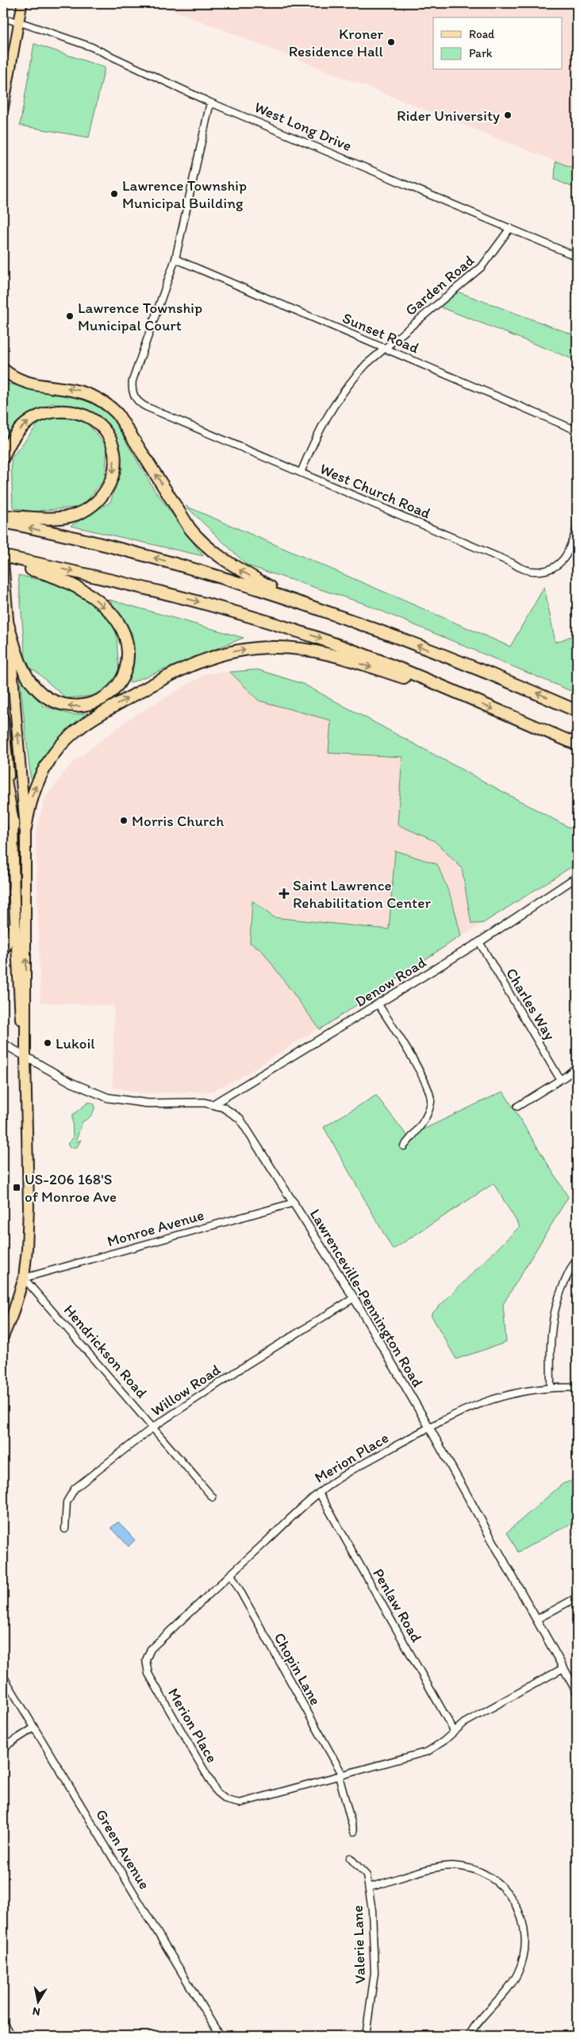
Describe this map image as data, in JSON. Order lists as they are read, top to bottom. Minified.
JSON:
{"streets":{"street":["West Long Drive","Garden Road","Sunset Road","West Church Road","Denow Road","Charles Way","Monroe Avenue","Lawrenceville-Pennington Road","Hendrickson Road","Willow Road","Merion Place","Penlaw Road","Chopin Lane","Green Avenue","Valerie Lane"]},"crossings":[["West Long Drive","Garden Road"],["Garden Road","Sunset Road"],["Garden Road","West Church Road"],["Sunset Road","West Church Road"],["Denow Road","Charles Way"],["Denow Road","Lawrenceville-Pennington Road"],["Monroe Avenue","Lawrenceville-Pennington Road"],["Monroe Avenue","Hendrickson Road"],["Lawrenceville-Pennington Road","Willow Road"],["Lawrenceville-Pennington Road","Merion Place"],["Hendrickson Road","Willow Road"],["Merion Place","Penlaw Road"],["Merion Place","Chopin Lane"]],"places":{"other":["Kroner Residence Hall","Rider University","Lawrence Township Municipal Building","Lawrence Township Municipal Court","Morris Church","Lukoil"],"health":["Saint Lawrence Rehabilitation Center"],"transit":["US-206 168'S of Monroe Ave"]},"legend":["Road","Park"],"north":"bottom"}
